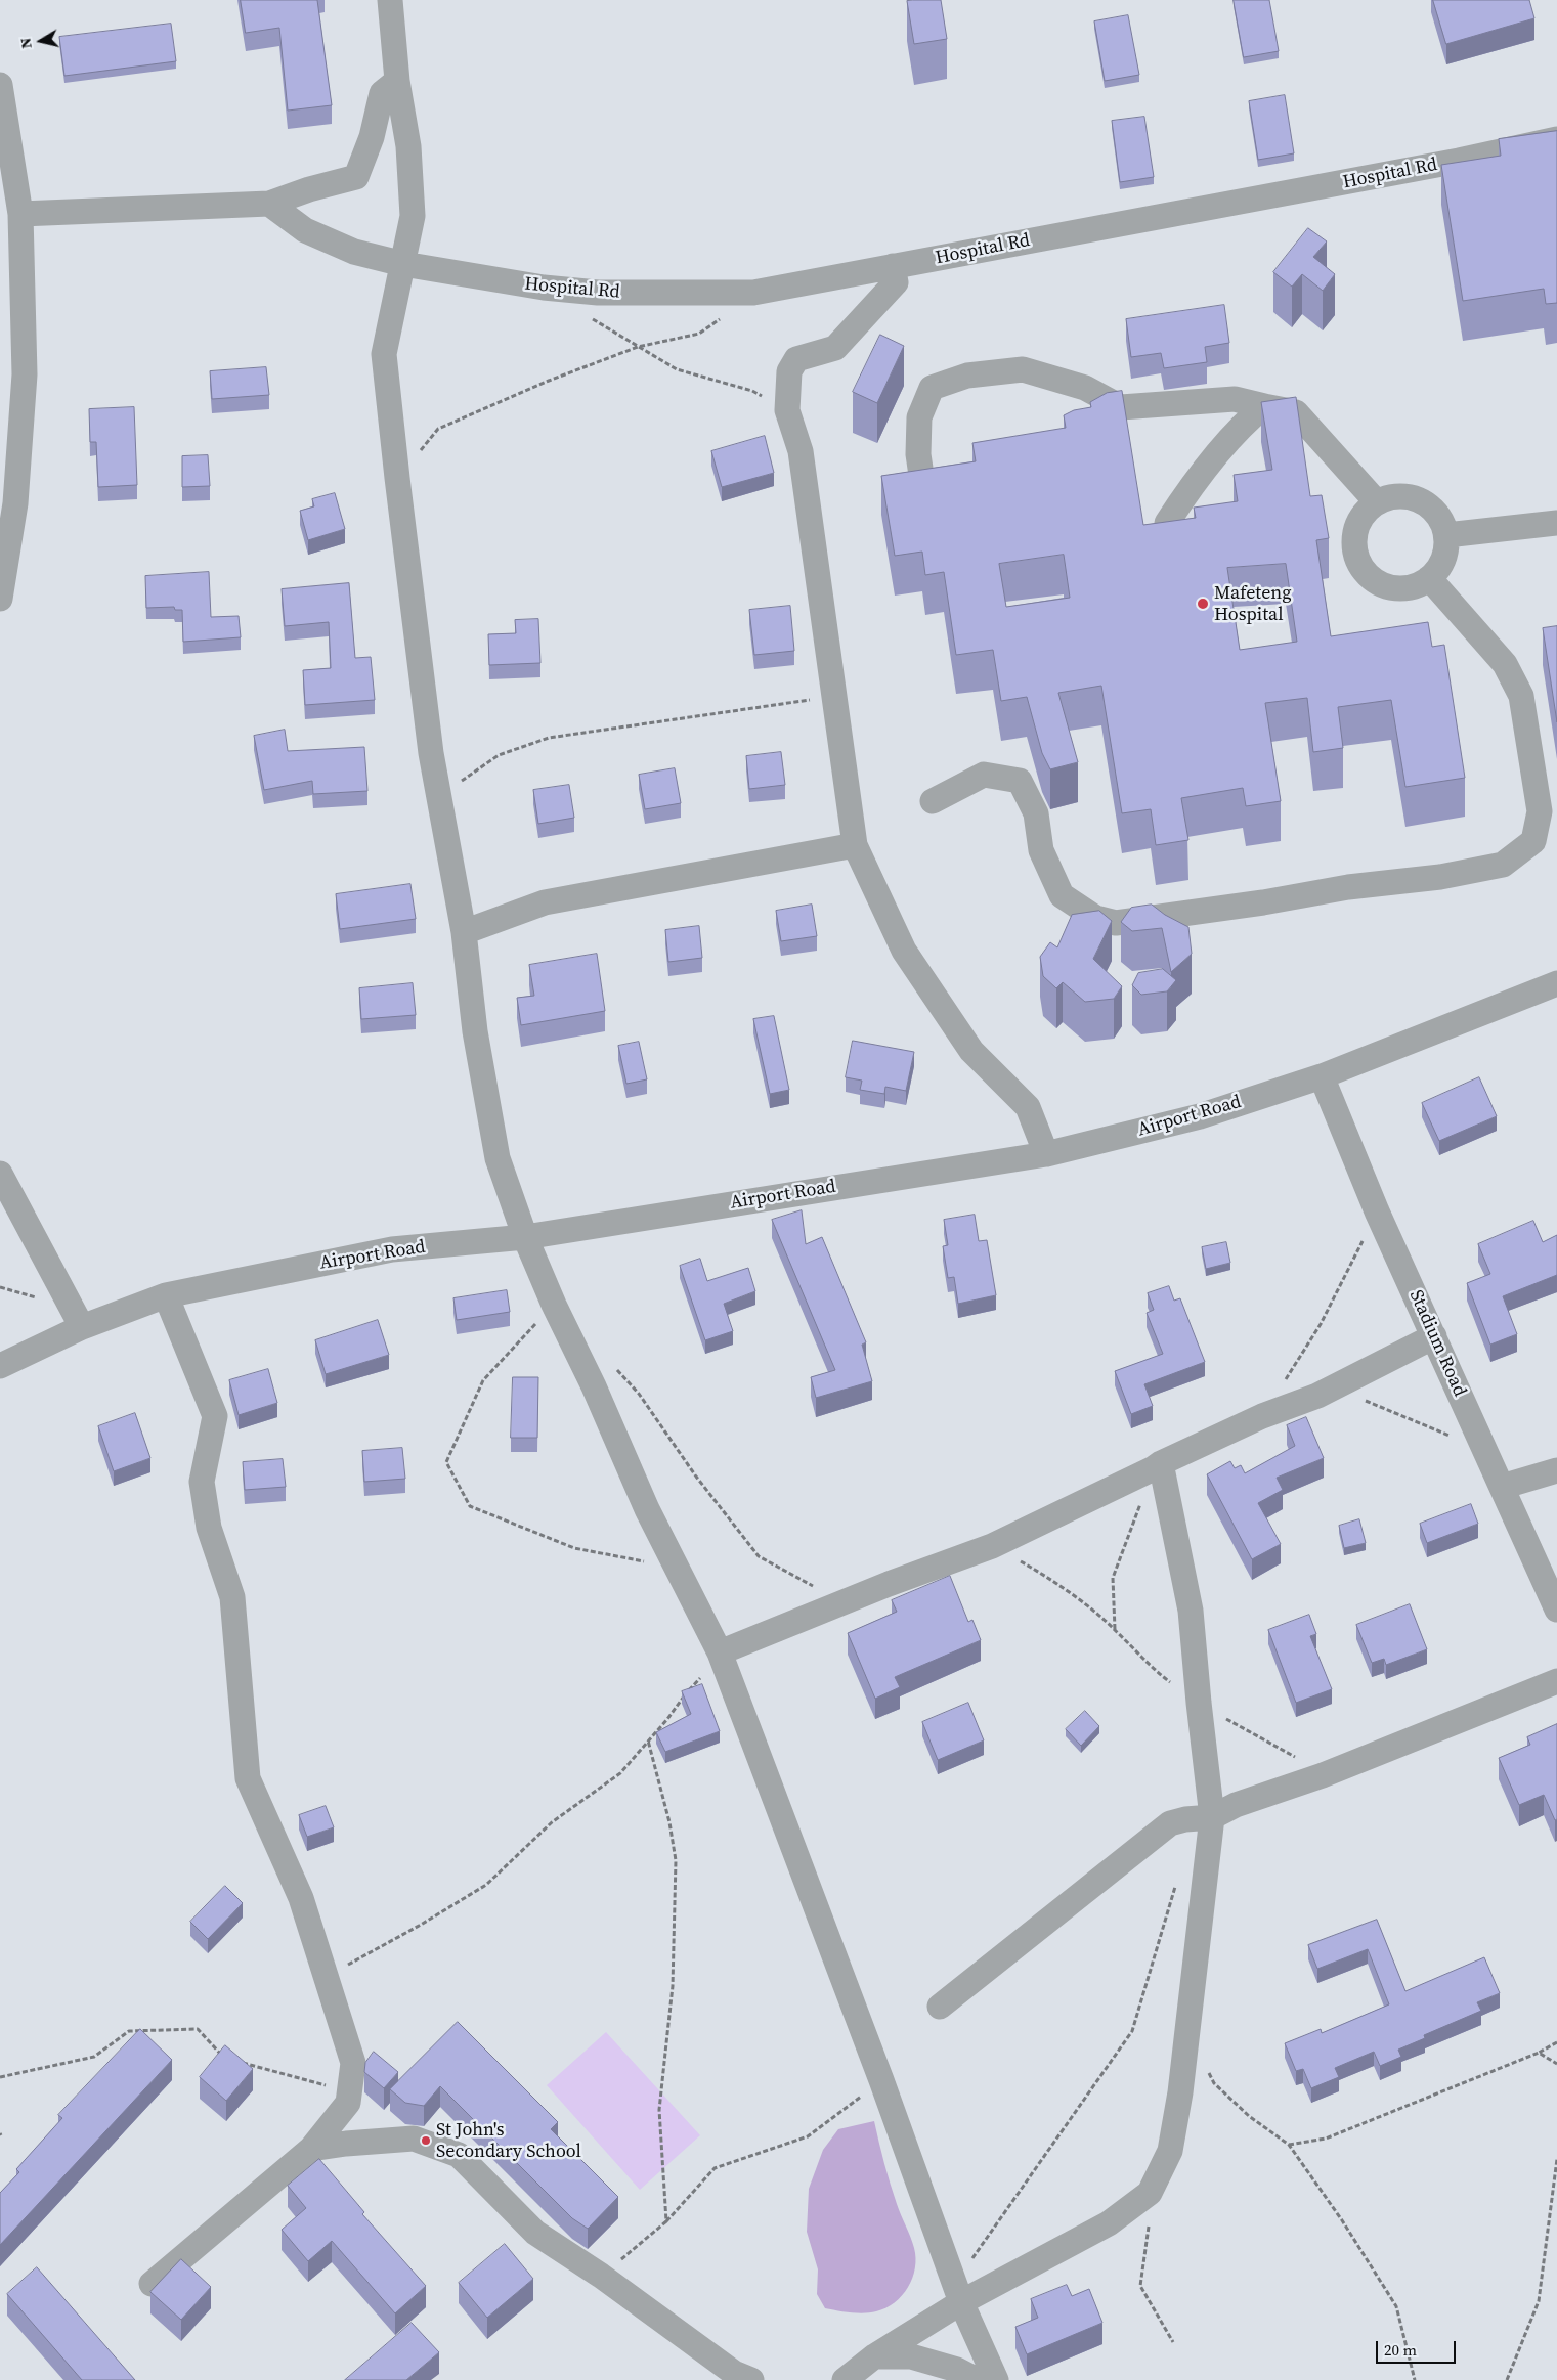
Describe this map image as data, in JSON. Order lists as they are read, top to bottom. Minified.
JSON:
{"streets":{"street":["Hospital Rd","Airport Road","Stadium Road"]},"crossings":[["Airport Road","Stadium Road"]],"places":["Mafeteng Hospital","St John's Secondary School"],"scale_bar":"20 m","north":"left"}
